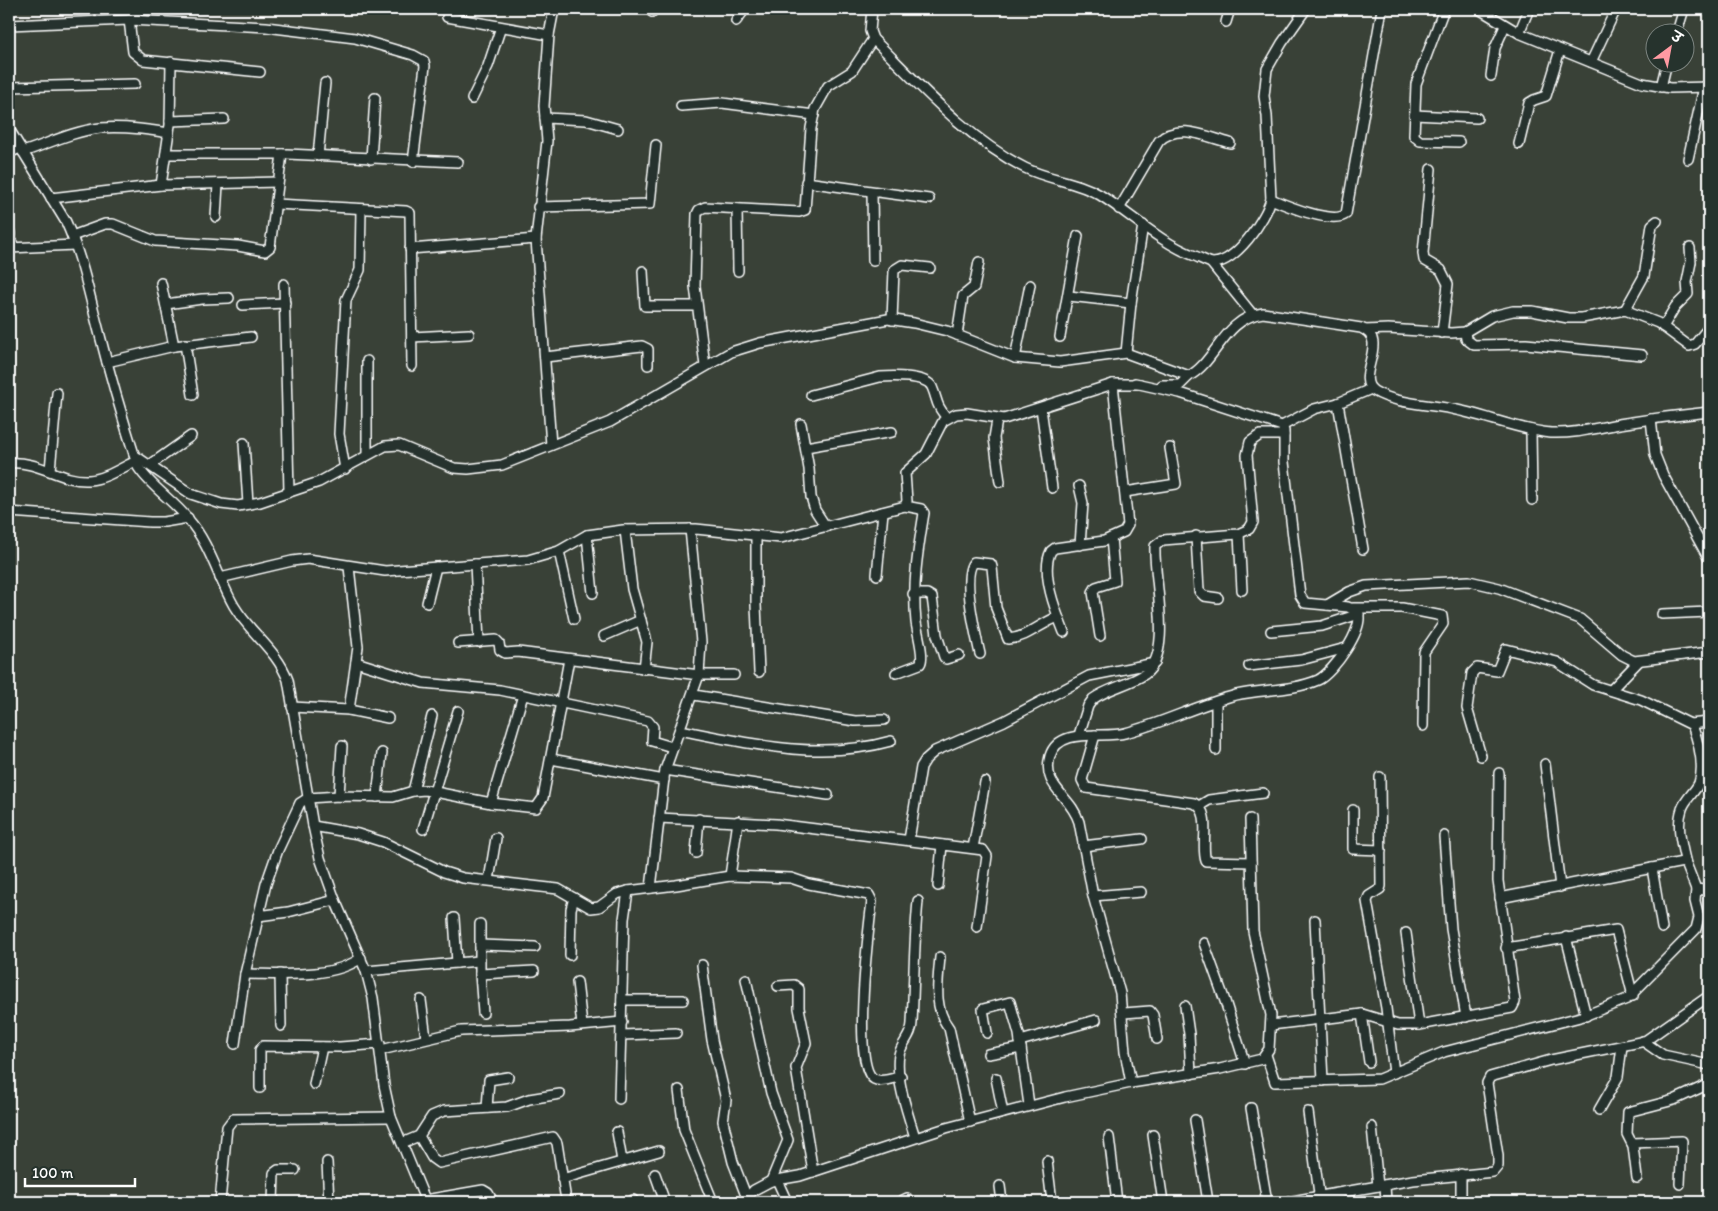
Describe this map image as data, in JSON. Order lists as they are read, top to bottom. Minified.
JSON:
{"scale_bar":"100 m","north":"top right"}
